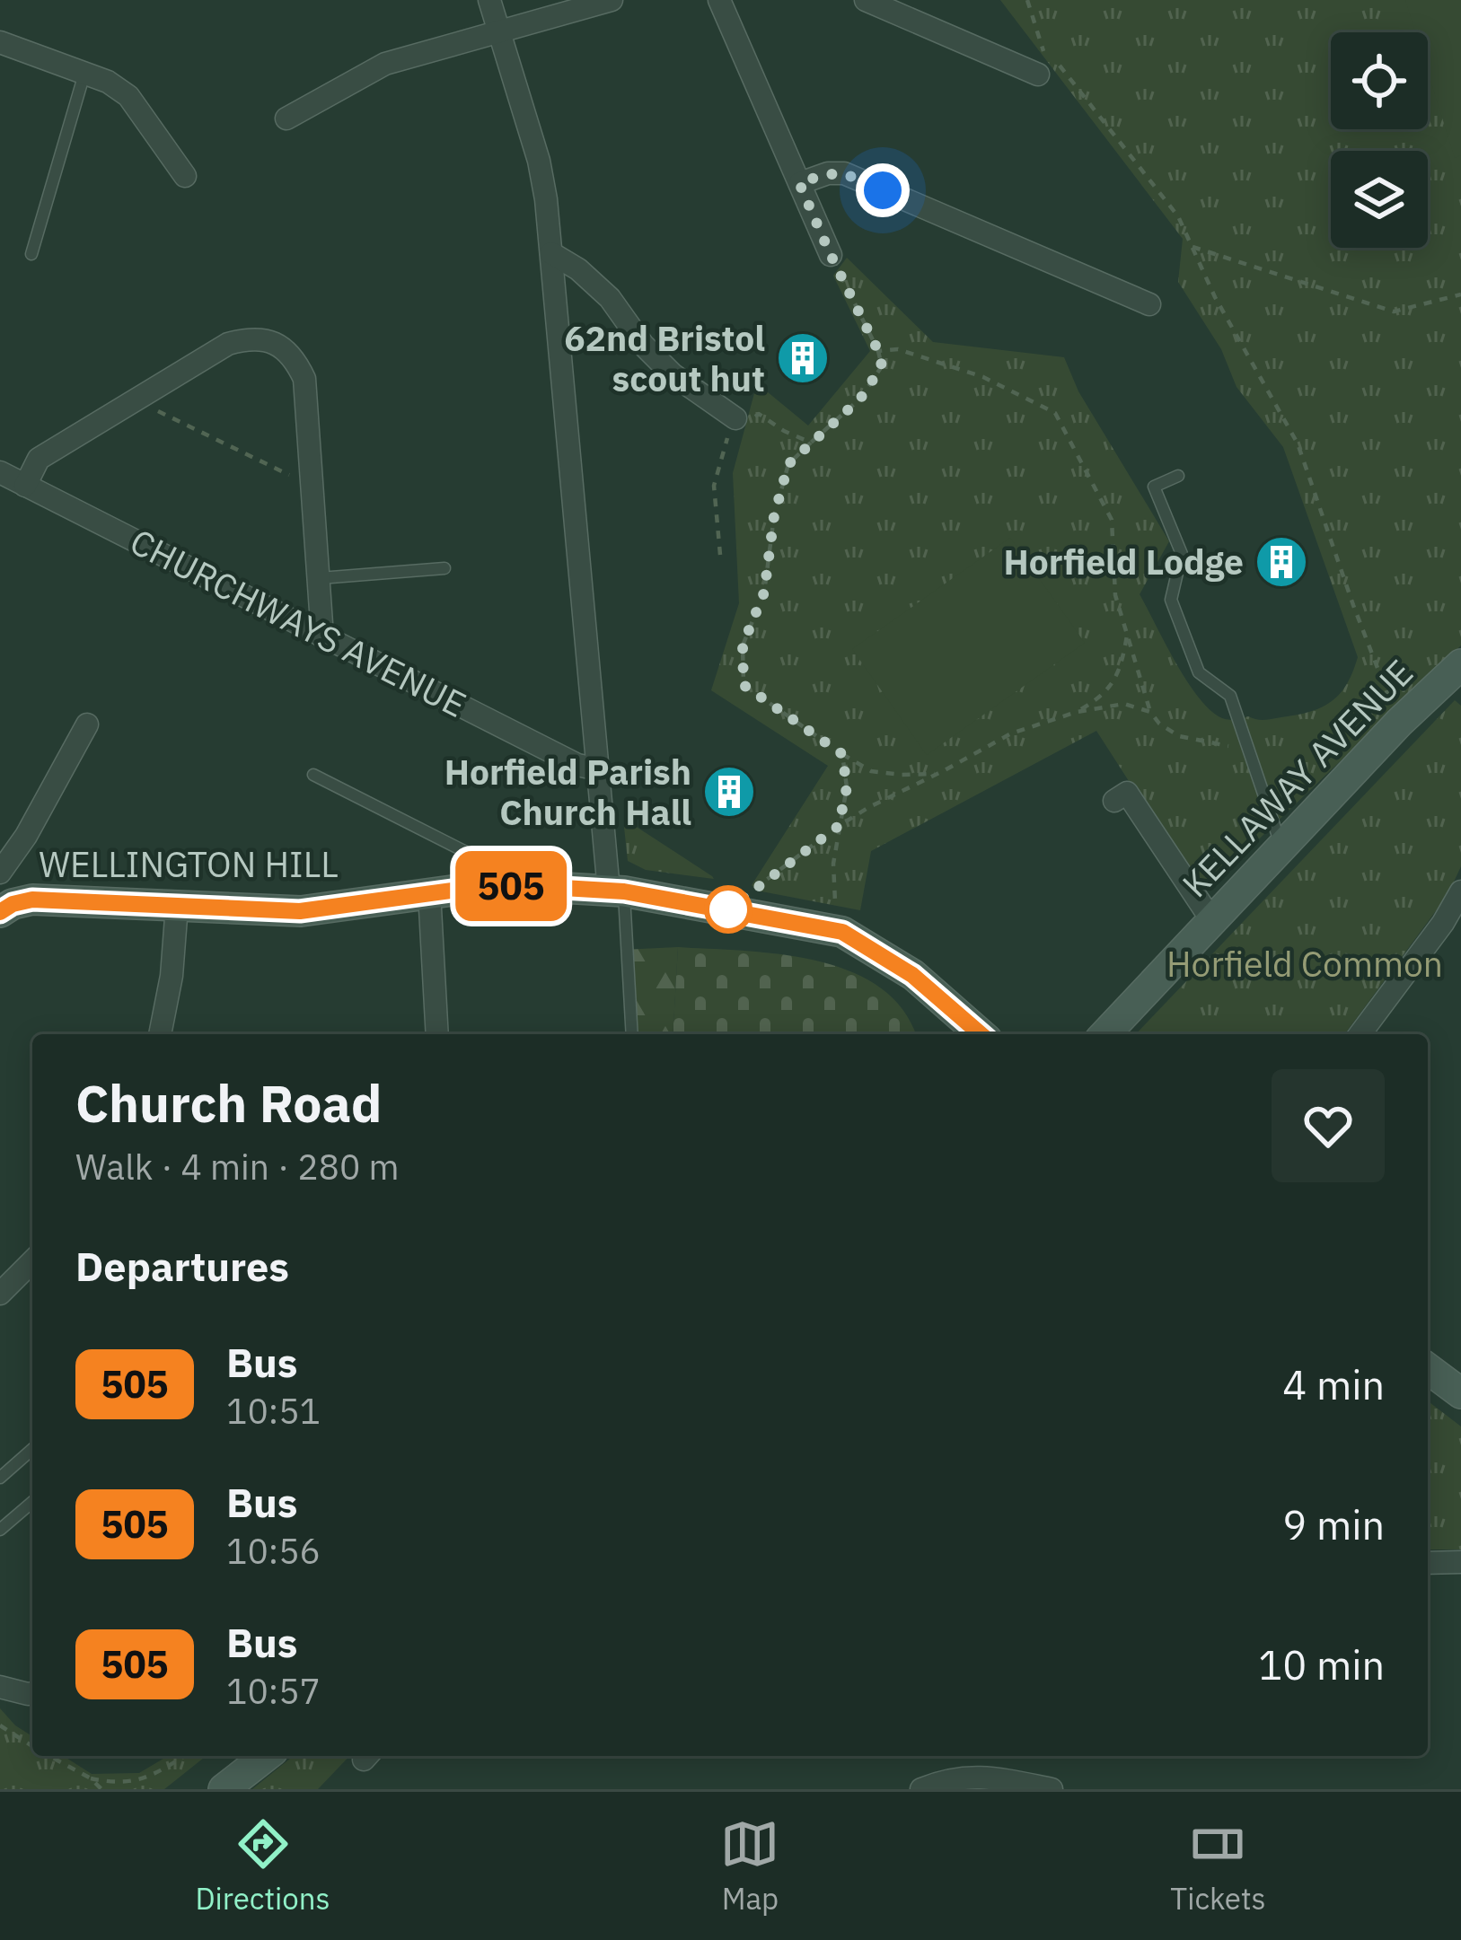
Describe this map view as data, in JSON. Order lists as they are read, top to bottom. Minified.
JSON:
{"streets":{"street":["CHURCHWAYS AVENUE","KELLAWAY AVENUE","WELLINGTON HILL"]},"parks":["Horfield Common"],"places":{"building":["62nd Bristol scout hut","Horfield Lodge","Horfield Parish Church Hall"]},"lines":["bus line 505"],"page":{"on_map":"505","heading":[["Church Road","Walk · 4 min · 280 m"],"Departures"],"list":[{"mark":"505","name":"Bus","note":"10:51","value":"4 min"},{"mark":"505","name":"Bus","note":"10:56","value":"9 min"},{"mark":"505","name":"Bus","note":"10:57","value":"10 min"}],"tabs":["Directions","Map","Tickets"]}}
